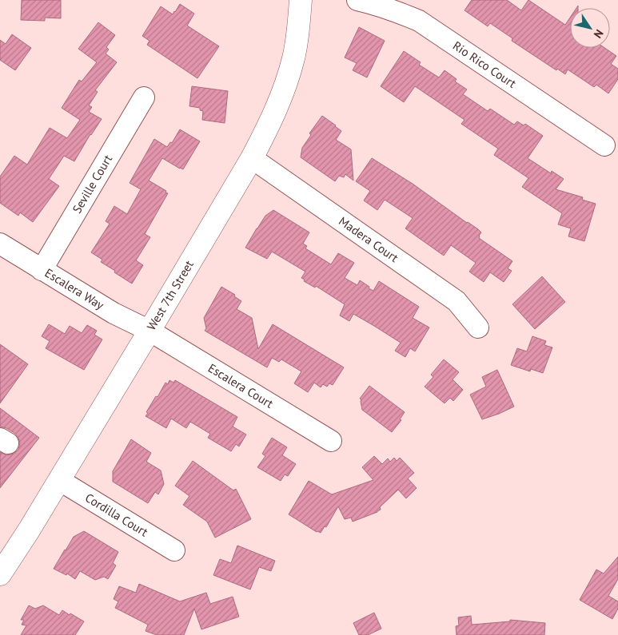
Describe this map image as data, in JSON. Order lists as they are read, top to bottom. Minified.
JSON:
{"streets":{"main road":["West 7th Street"],"street":["Rio Rico Court","Seville Court","Madera Court","Escalera Way","Escalera Court","Cordilla Court"]},"crossings":[["Seville Court","Escalera Way"],["Madera Court","West 7th Street"],["Escalera Way","West 7th Street"],["Escalera Way","Escalera Court"],["West 7th Street","Escalera Court"],["West 7th Street","Cordilla Court"]],"north":"bottom right"}
